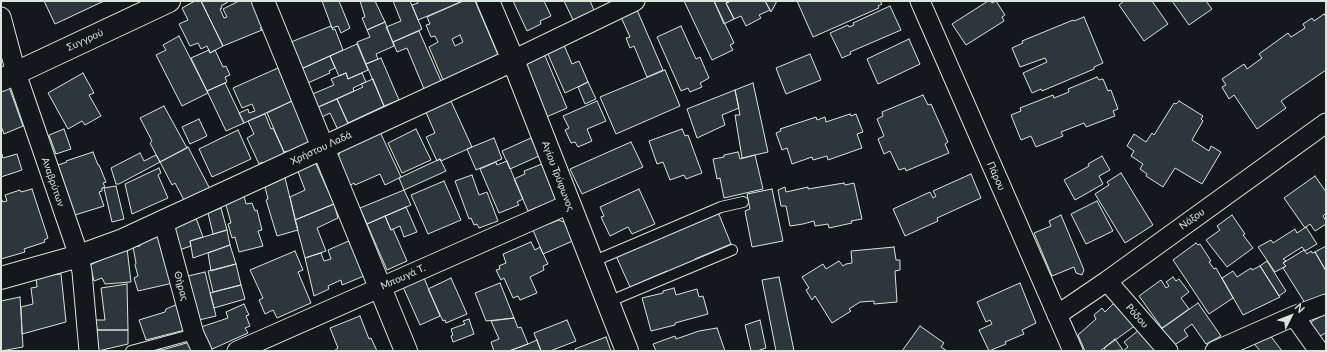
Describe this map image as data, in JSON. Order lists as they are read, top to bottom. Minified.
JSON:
{"streets":{"main road":["Συγγρού","Χρήστου Λαδά","Αγίου Τρύφωνος"],"street":["Πάρου","Αναβρύτων","Νάξου","Μπουγά Τ.","Θήρας","Ρόδου"]},"crossings":[["Συγγρού","Αναβρύτων"],["Χρήστου Λαδά","Αγίου Τρύφωνος"],["Χρήστου Λαδά","Αναβρύτων"],["Χρήστου Λαδά","Θήρας"],["Αγίου Τρύφωνος","Μπουγά Τ."],["Πάρου","Νάξου"],["Νάξου","Ρόδου"]],"north":"top right"}
